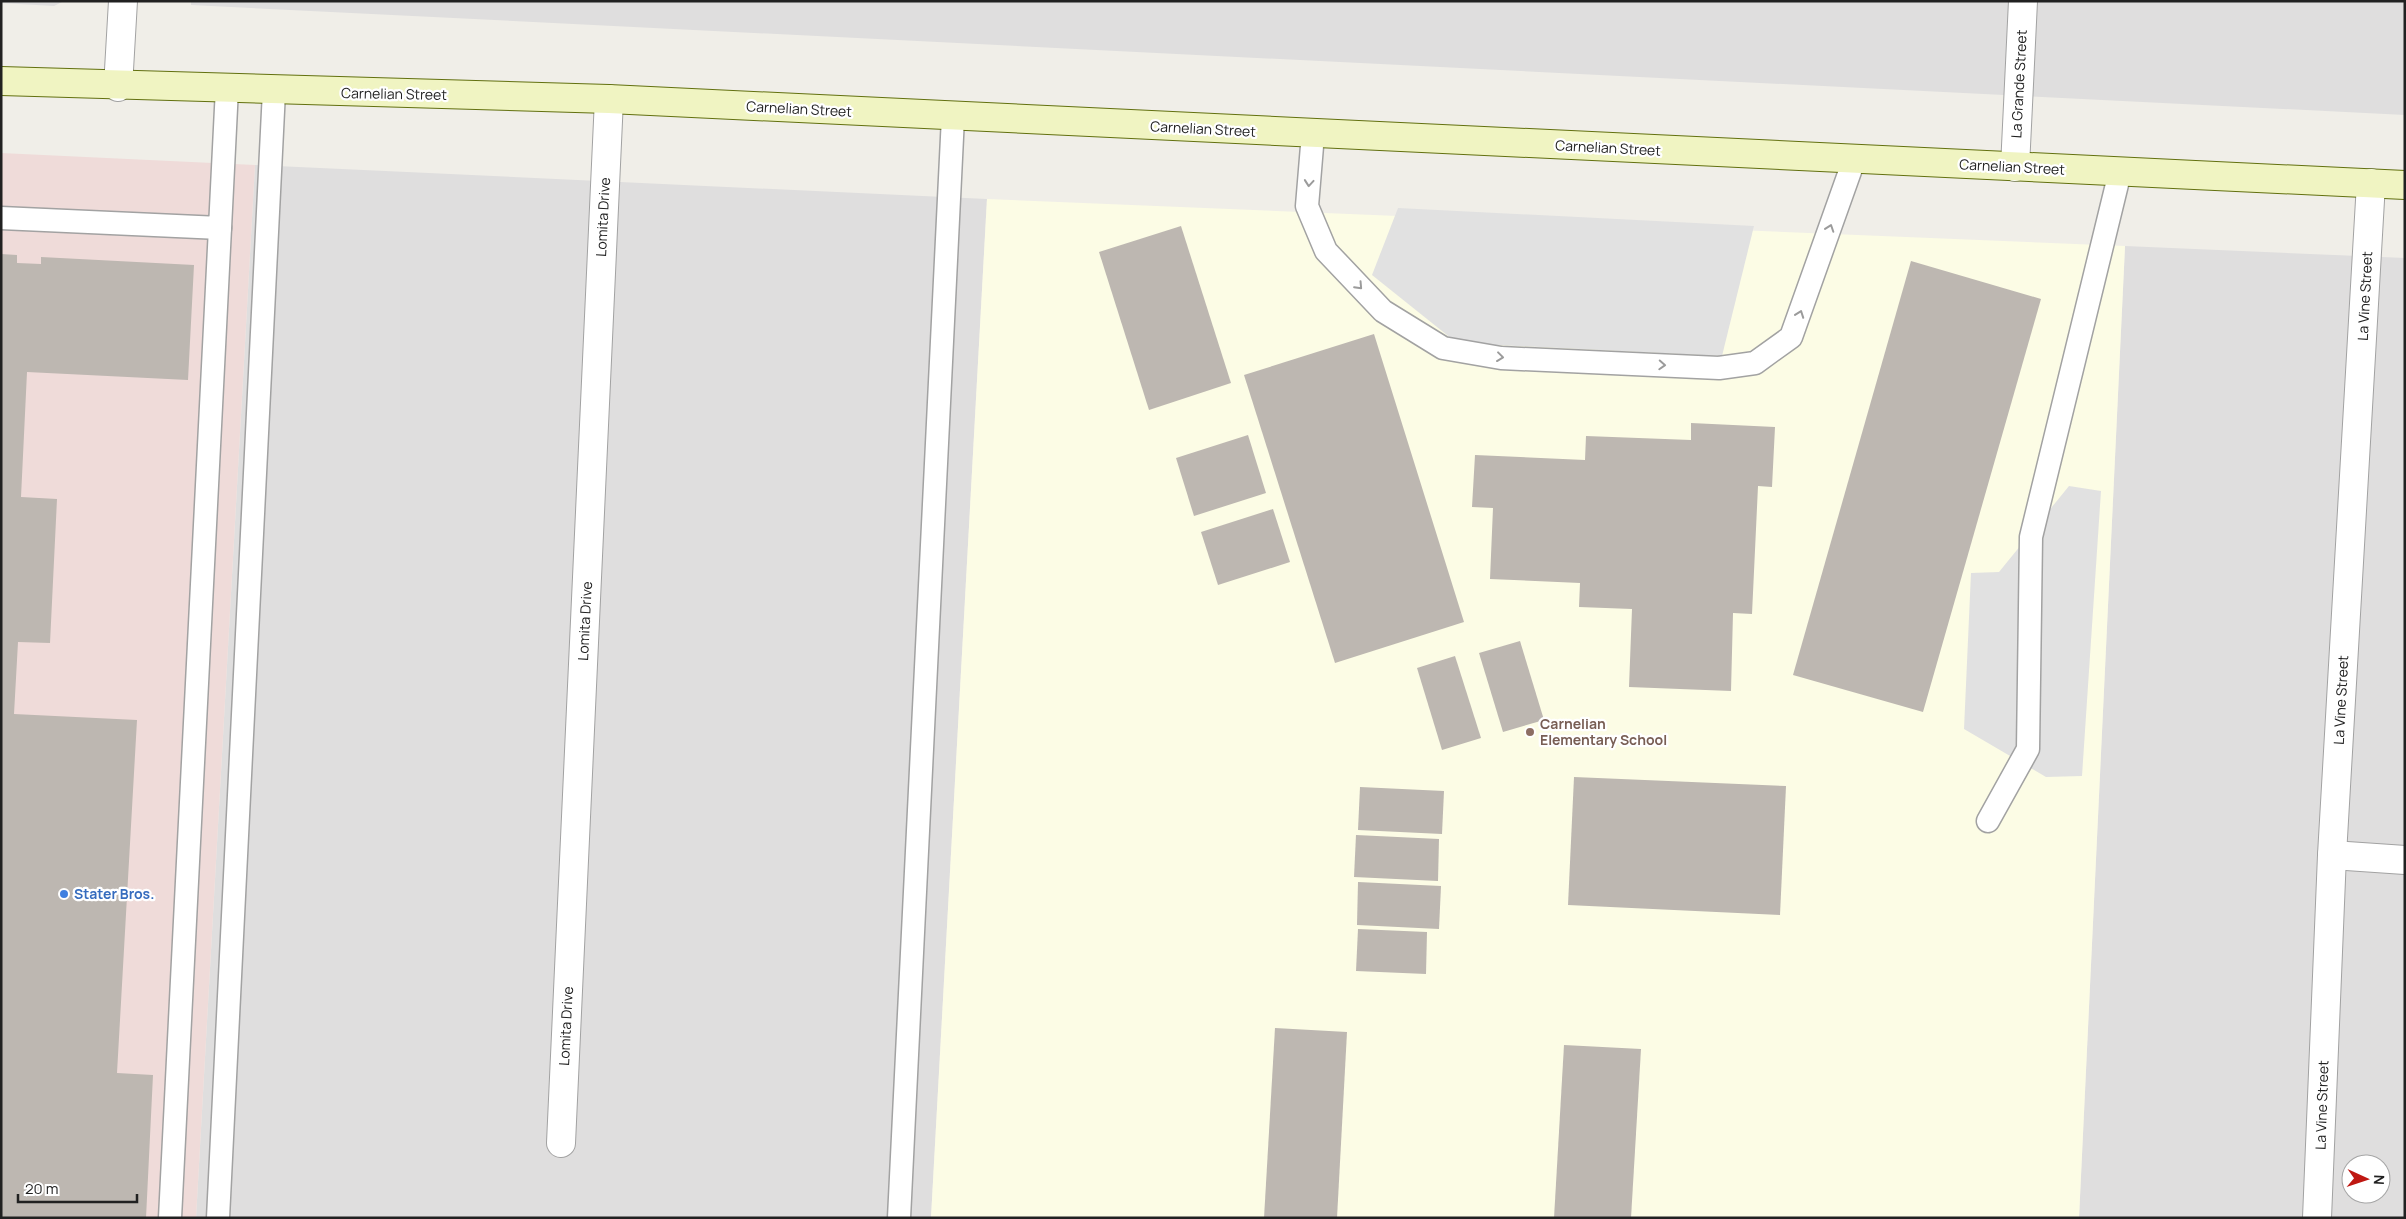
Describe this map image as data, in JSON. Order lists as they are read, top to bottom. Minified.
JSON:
{"streets":{"main road":["Carnelian Street"],"street":["La Grande Street","Lomita Drive","La Vine Street"]},"crossings":[["La Grande Street","Carnelian Street"],["Carnelian Street","Lomita Drive"],["Carnelian Street","La Vine Street"]],"places":["Carnelian Elementary School","Stater Bros."],"scale_bar":"20 m","north":"right"}
